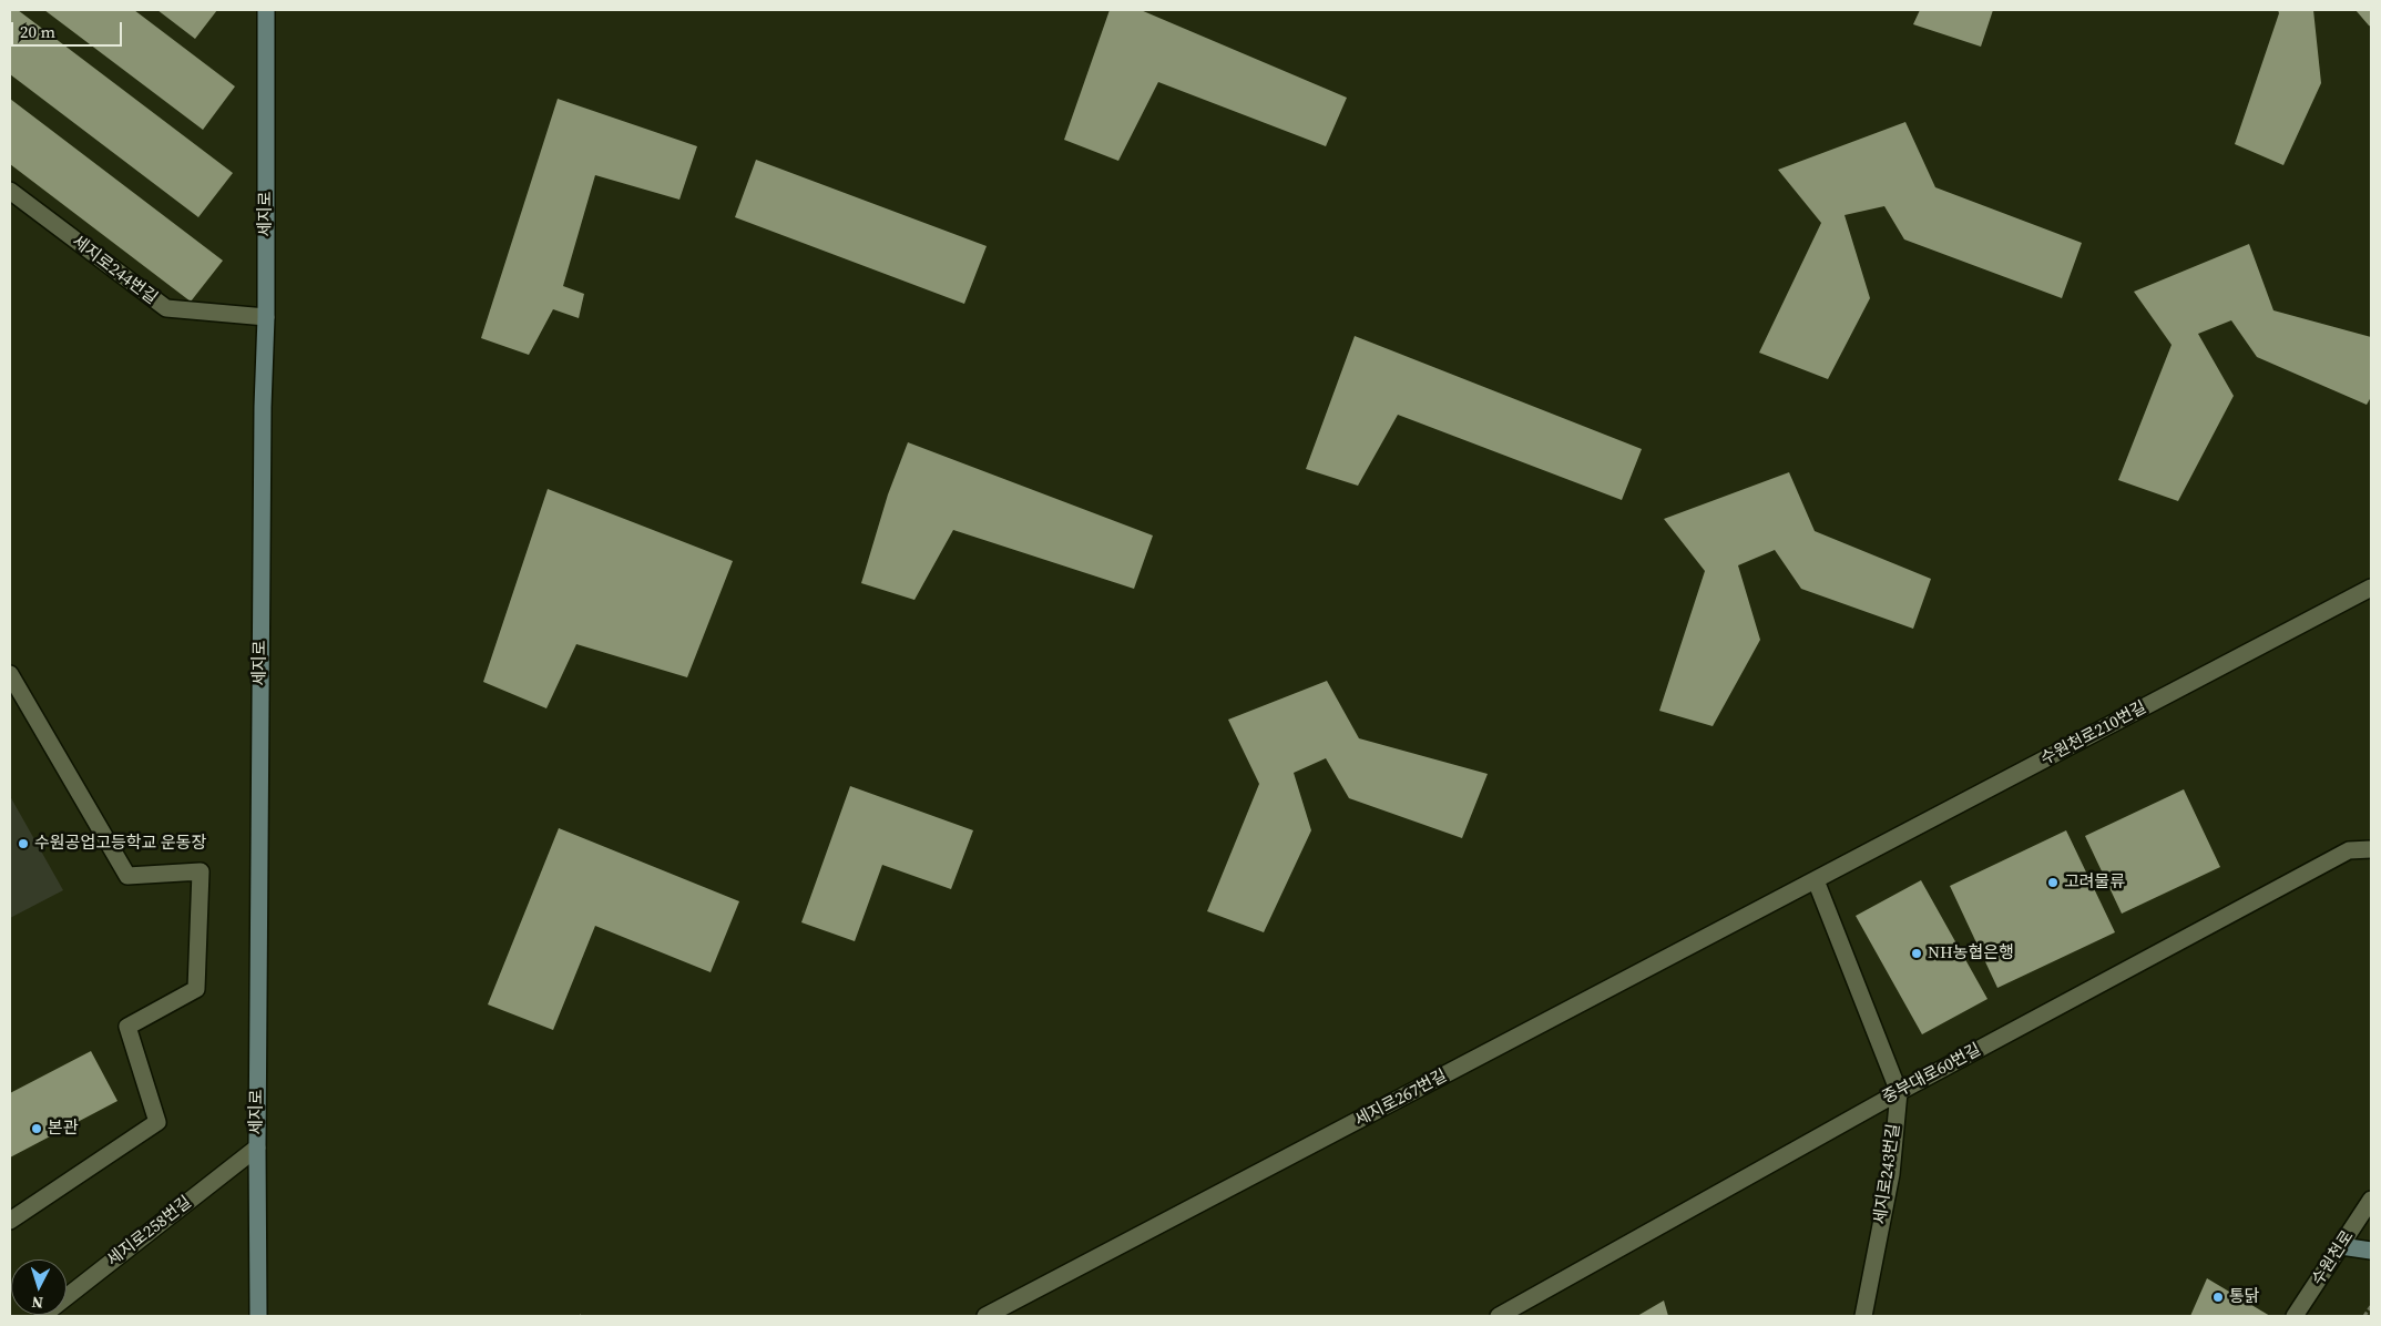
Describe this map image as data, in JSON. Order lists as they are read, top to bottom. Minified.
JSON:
{"streets":{"street":["세지로","세지로244번길","수원천로210번길","중부대로60번길","세지로267번길","세지로243번길","세지로258번길","수원천로"]},"crossings":[["세지로","세지로244번길"],["세지로","세지로258번길"],["수원천로210번길","세지로267번길"],["수원천로210번길","세지로243번길"],["중부대로60번길","세지로243번길"],["세지로267번길","세지로243번길"]],"places":["수원공업고등학교 운동장","고려물류","NH농협은행","본관","통닭"],"scale_bar":"20 m","north":"bottom"}
